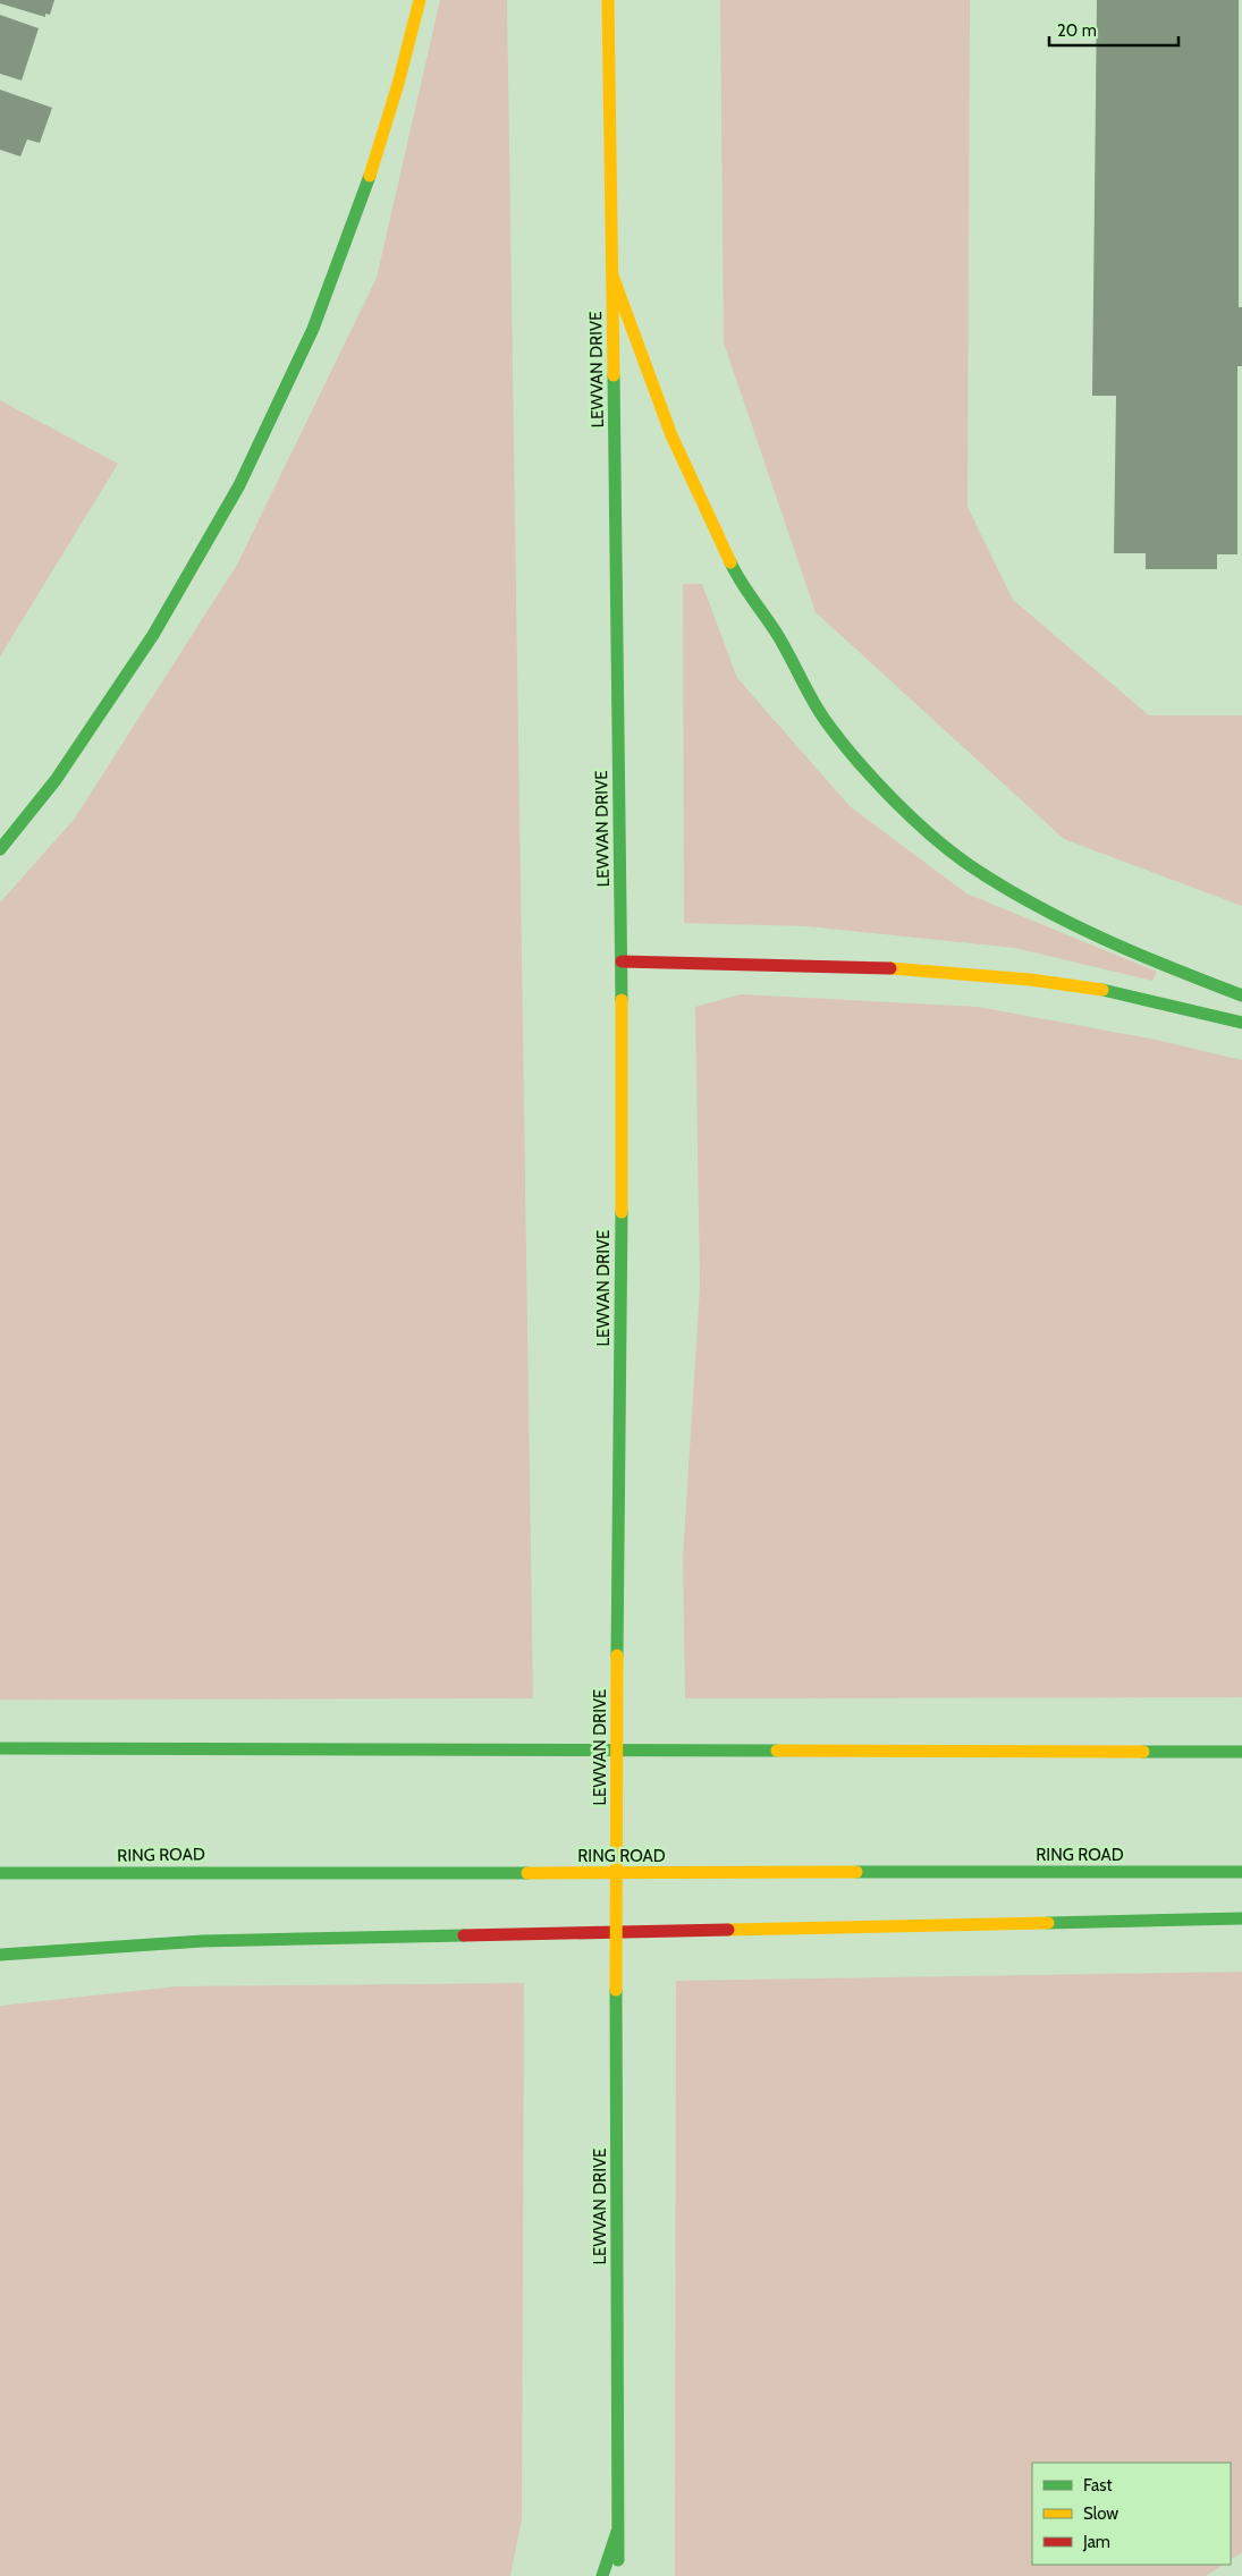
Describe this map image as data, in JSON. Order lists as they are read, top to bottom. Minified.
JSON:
{"streets":{"main road":["LEWVAN DRIVE","RING ROAD"]},"legend":["Fast","Slow","Jam"],"scale_bar":"20 m"}
